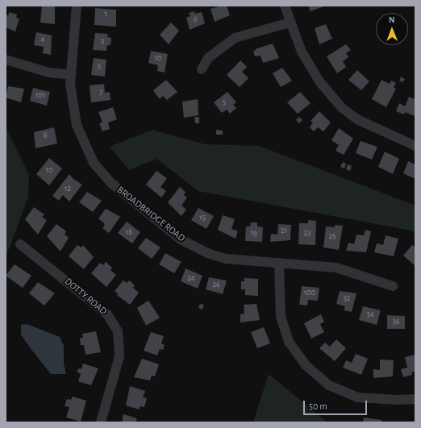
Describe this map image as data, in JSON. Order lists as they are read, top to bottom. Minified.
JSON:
{"streets":{"street":["BROADBRIDGE ROAD","DOTTY ROAD"]},"house_numbers":["1","6","4","3","10","5","7","101","5","8","10","12","15","21","18","19","23","25","24","26","100","32","34","36"],"scale_bar":"50 m","north":"top"}
